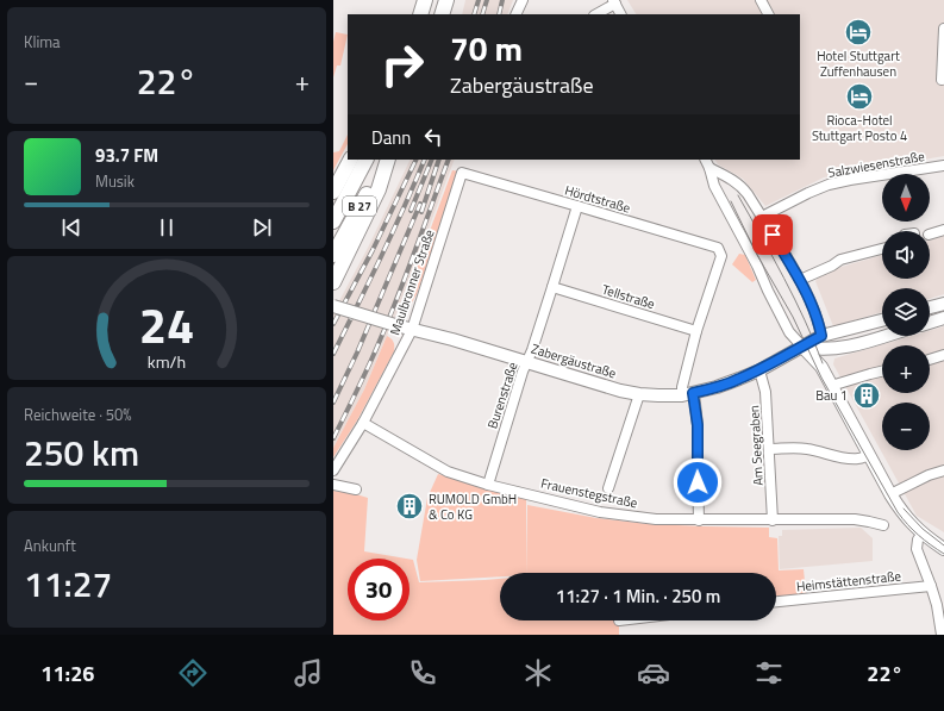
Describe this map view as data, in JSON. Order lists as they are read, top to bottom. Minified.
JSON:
{"streets":{"highway":["B 27"],"main road":["Zabergäustraße"],"street":["Salzwiesenstraße","Hördtstraße","Maulbronner Straße","Tellstraße","Burenstraße","Am Seegraben","Frauenstegstraße","Heimstättenstraße"]},"crossings":[["Hördtstraße","Maulbronner Straße"],["Hördtstraße","Tellstraße"],["Hördtstraße","Burenstraße"],["Maulbronner Straße","Zabergäustraße"],["Maulbronner Straße","Frauenstegstraße"],["Tellstraße","Burenstraße"],["Zabergäustraße","Burenstraße"],["Zabergäustraße","Am Seegraben"],["Burenstraße","Frauenstegstraße"],["Am Seegraben","Frauenstegstraße"]],"places":{"hotel":["Hotel Stuttgart Zuffenhausen","Rioca-Hotel Stuttgart Posto 4"],"building":["Bau 1","RUMOLD GmbH & Co KG"]},"north":"bottom","page":{"tile":["Klima",["Reichweite · 50%","250 km"],["Ankunft","11:27"]],"turn":["70 m","Zabergäustraße"],"heat":["−","22°","+"],"then":"Dann","song":["93.7 FM","Musik"],"map_buttons":["+","−"],"limit":"30","trip":"11:27 · 1 Min. · 250 m","tabs":["11:26","22°"],"gauge":["24","km/h"]}}
